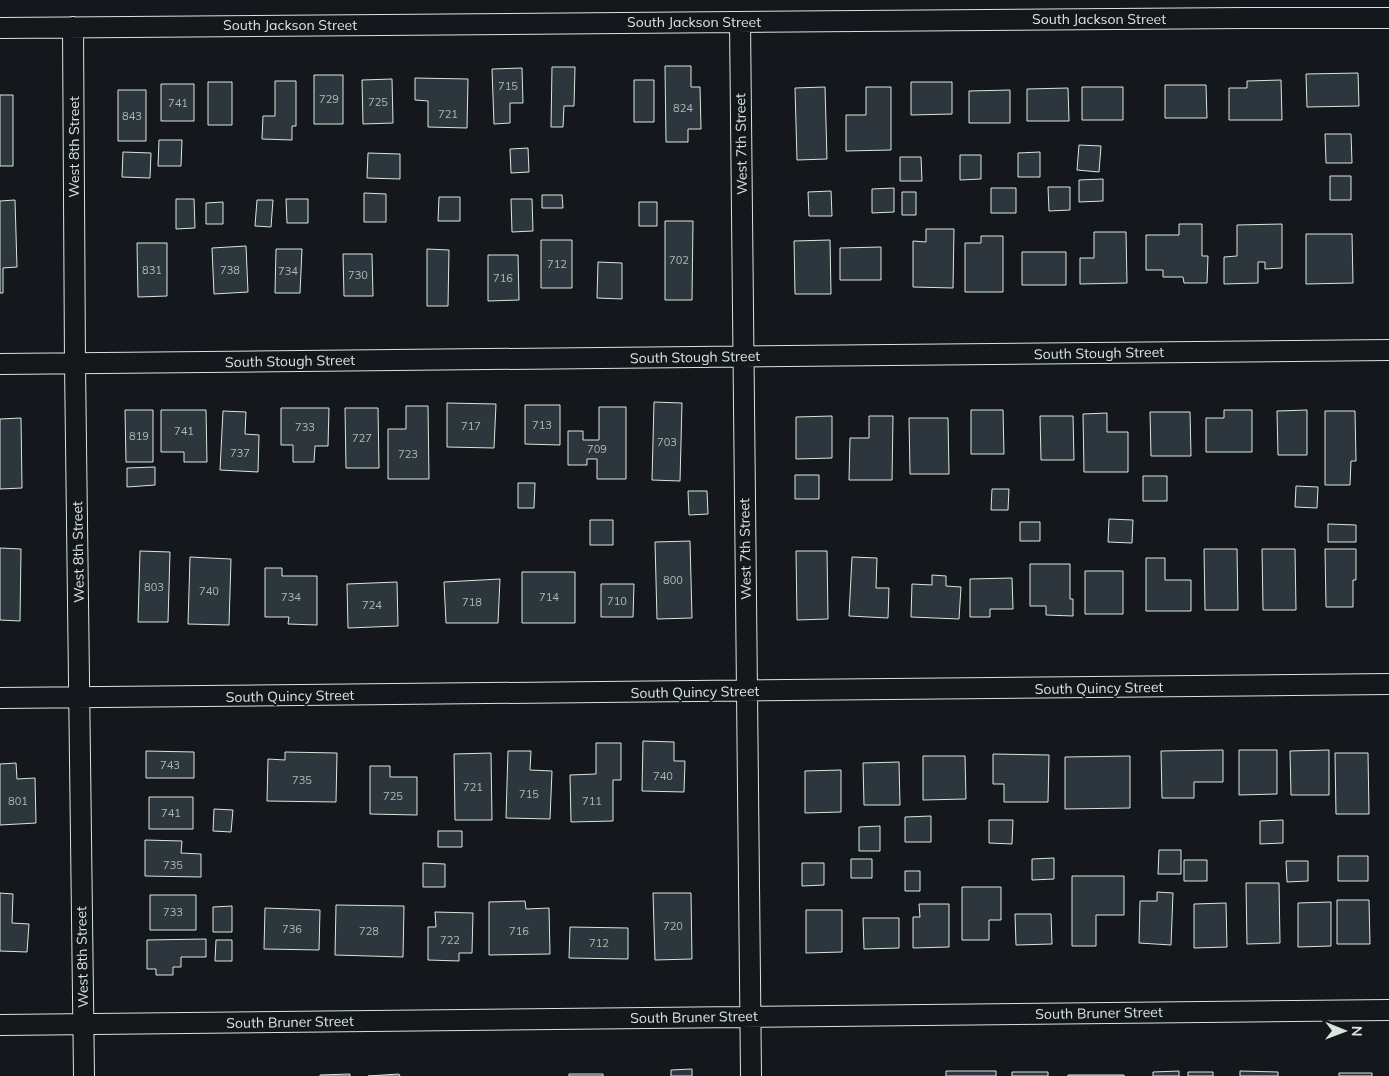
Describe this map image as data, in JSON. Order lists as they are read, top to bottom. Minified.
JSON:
{"streets":{"street":["South Jackson Street","West 7th Street","West 8th Street","South Stough Street","South Quincy Street","South Bruner Street"]},"crossings":[["South Jackson Street","West 7th Street"],["South Jackson Street","West 8th Street"],["West 7th Street","South Stough Street"],["West 7th Street","South Quincy Street"],["West 7th Street","South Bruner Street"],["West 8th Street","South Stough Street"],["West 8th Street","South Quincy Street"],["West 8th Street","South Bruner Street"]],"house_numbers":["715","729","725","741","824","721","843","702","712","831","738","734","730","716","713","717","733","741","819","727","703","709","737","723","800","803","740","734","714","710","718","724","743","740","735","721","715","725","801","711","741","735","733","720","736","728","716","722","712"],"north":"right"}
